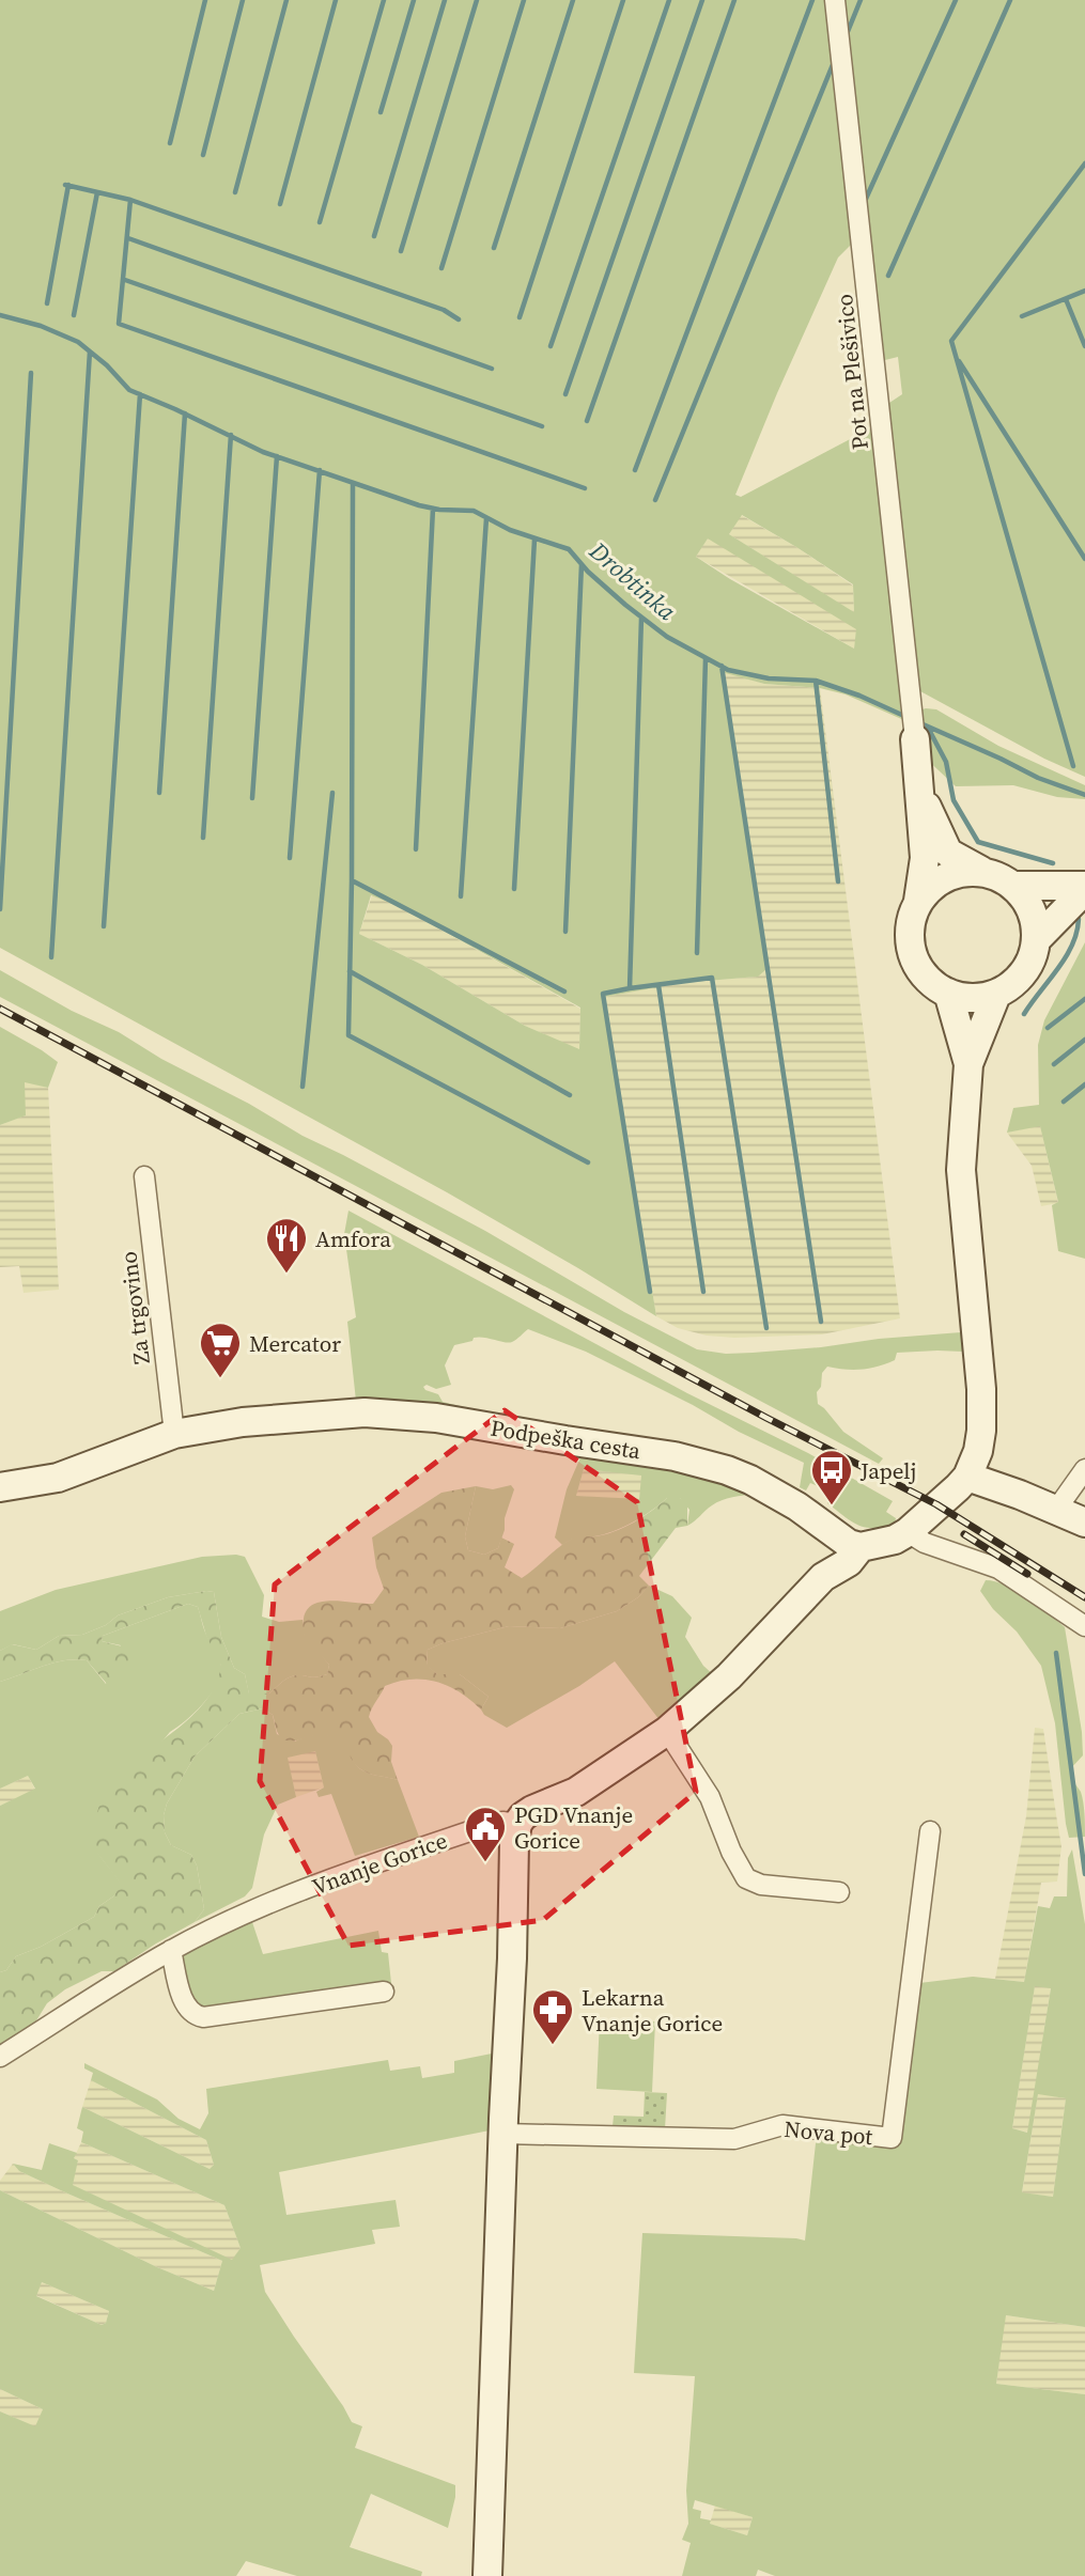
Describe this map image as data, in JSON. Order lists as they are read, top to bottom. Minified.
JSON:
{"streets":{"main road":["Podpeška cesta","Vnanje Gorice"],"street":["Pot na Plešivico","Za trgovino","Nova pot"]},"crossings":[["Za trgovino","Podpeška cesta"],["Podpeška cesta","Vnanje Gorice"]],"water":["Drobtinka"],"places":{"restaurant":["Amfora"],"supermarket":["Mercator"],"bus stop":["Japelj"],"public building":["PGD Vnanje Gorice"],"pharmacy":["Lekarna Vnanje Gorice"]}}
